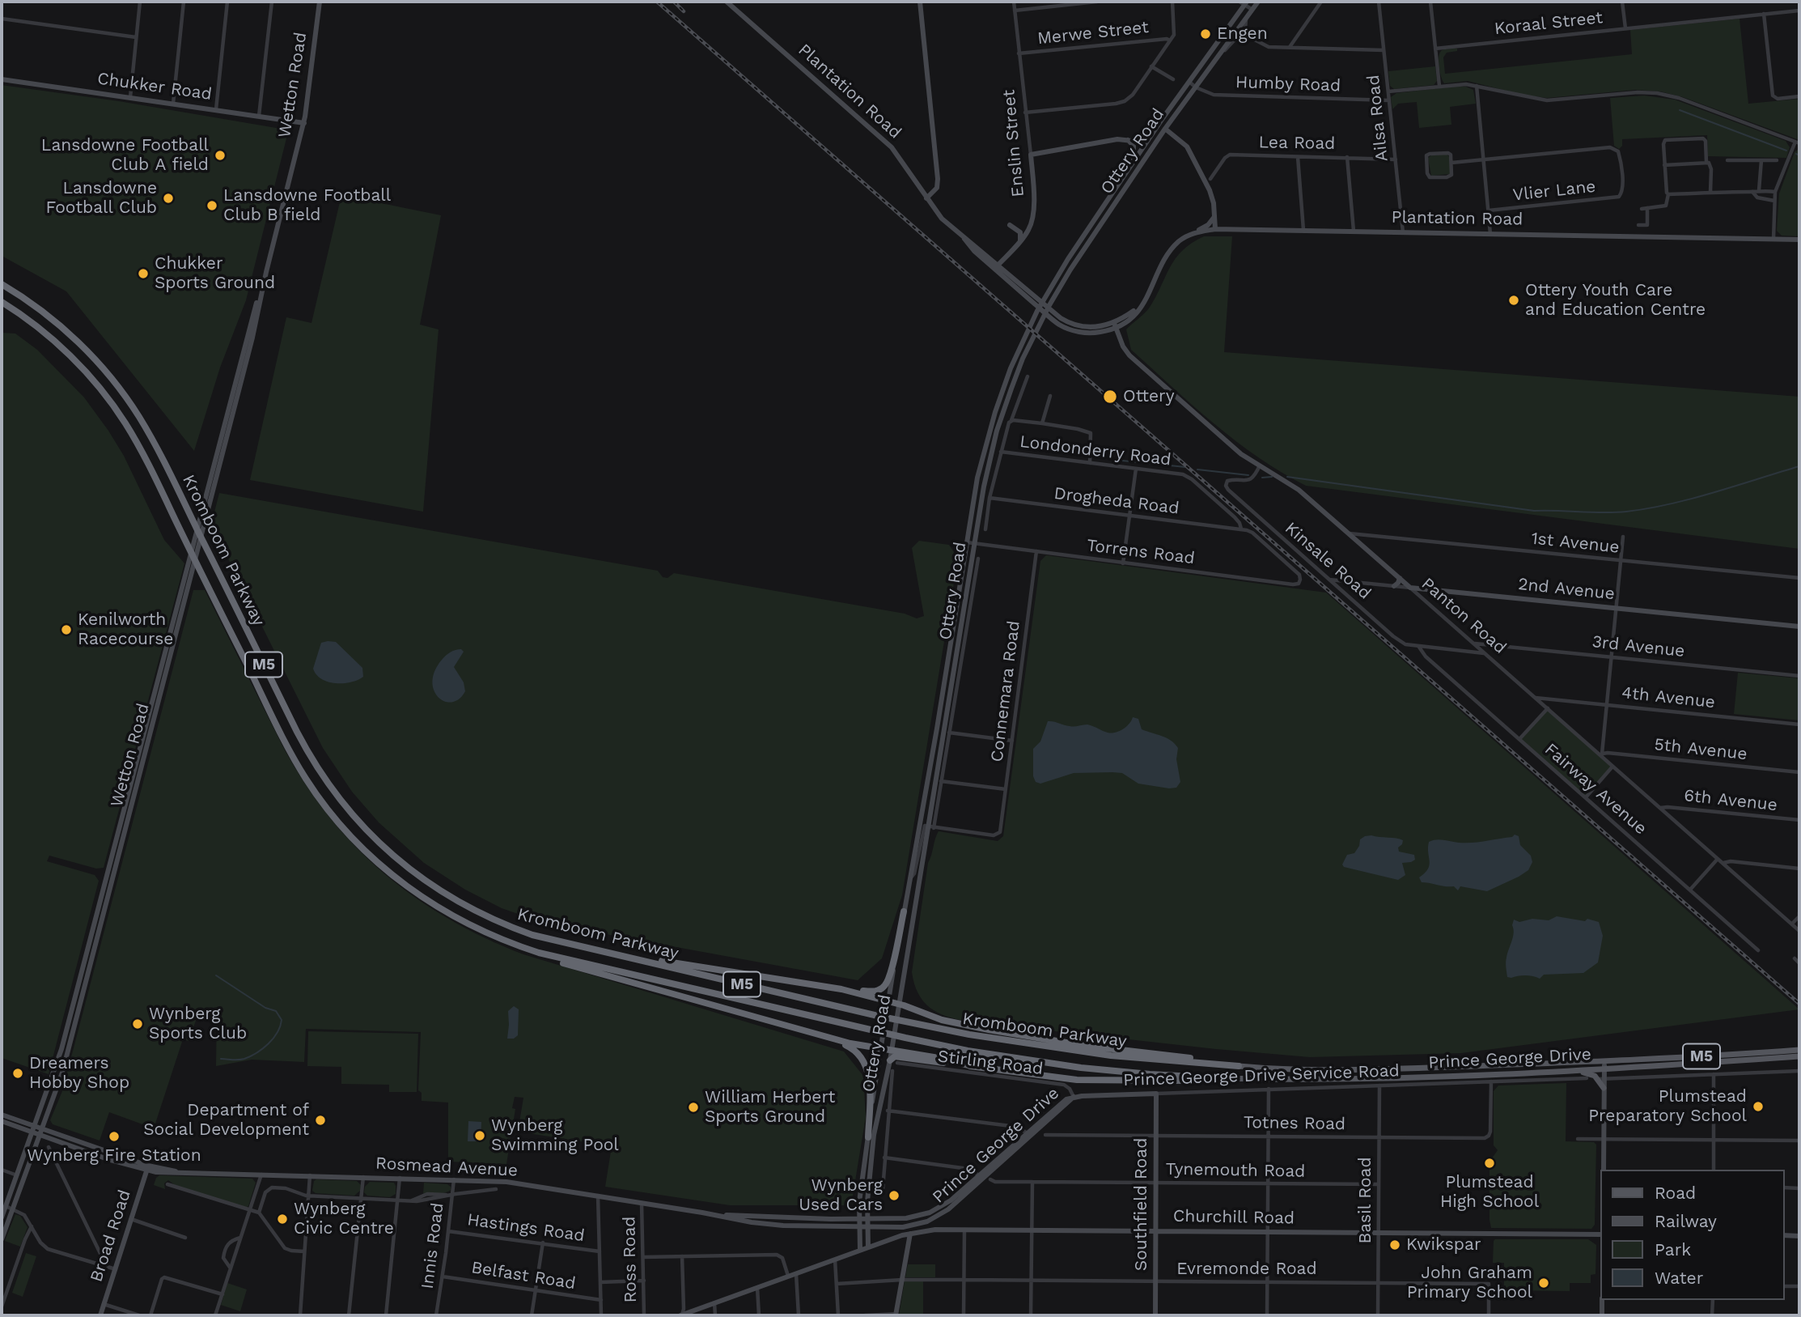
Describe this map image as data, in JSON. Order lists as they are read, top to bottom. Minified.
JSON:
{"streets":{"highway":["Kromboom Parkway","M5"],"main road":["Wetton Road","Chukker Road","Plantation Road","Enslin Street","Ottery Road","2nd Avenue","Panton Road","Prince George Drive","Prince George Drive Service Road","Rosmead Avenue","Southfield Road","Churchill Road","Broad Road"],"street":["Koraal Street","Merwe Street","Humby Road","Ailsa Road","Lea Road","Vlier Lane","Londonderry Road","Drogheda Road","1st Avenue","Torrens Road","Kinsale Road","3rd Avenue","Connemara Road","4th Avenue","5th Avenue","Fairway Avenue","6th Avenue","Stirling Road","Totnes Road","Tynemouth Road","Basil Road","Hastings Road","Innis Road","Ross Road","Evremonde Road","Belfast Road"]},"crossings":[["Merwe Street","Enslin Street"],["Humby Road","Ailsa Road"],["Humby Road","Ottery Road"],["Wetton Road","Chukker Road"],["Wetton Road","Rosmead Avenue"],["Plantation Road","Ailsa Road"],["Plantation Road","Enslin Street"],["Plantation Road","Panton Road"],["Ailsa Road","Lea Road"],["Ottery Road","Torrens Road"],["Ottery Road","Connemara Road"],["Ottery Road","Prince George Drive"],["Ottery Road","Stirling Road"],["Ottery Road","Rosmead Avenue"],["Ottery Road","Churchill Road"],["Londonderry Road","Drogheda Road"],["Londonderry Road","Torrens Road"],["Drogheda Road","Torrens Road"],["1st Avenue","Panton Road"],["Kromboom Parkway","Prince George Drive"],["Torrens Road","Connemara Road"],["Kinsale Road","2nd Avenue"],["Kinsale Road","Panton Road"],["Kinsale Road","Fairway Avenue"],["2nd Avenue","Panton Road"],["Panton Road","3rd Avenue"],["Panton Road","4th Avenue"],["Panton Road","5th Avenue"],["Panton Road","6th Avenue"],["Prince George Drive","Stirling Road"],["Prince George Drive","Prince George Drive Service Road"],["Prince George Drive","Rosmead Avenue"],["Stirling Road","Prince George Drive Service Road"],["Prince George Drive Service Road","Totnes Road"],["Prince George Drive Service Road","Basil Road"],["Prince George Drive Service Road","Southfield Road"],["Totnes Road","Basil Road"],["Totnes Road","Southfield Road"],["Rosmead Avenue","Broad Road"],["Rosmead Avenue","Innis Road"],["Rosmead Avenue","Ross Road"],["Tynemouth Road","Basil Road"],["Tynemouth Road","Southfield Road"],["Basil Road","Churchill Road"],["Basil Road","Evremonde Road"],["Southfield Road","Churchill Road"],["Southfield Road","Evremonde Road"],["Hastings Road","Innis Road"],["Innis Road","Belfast Road"]],"places":["Engen","Lansdowne Football Club A field","Lansdowne Football Club","Lansdowne Football Club B field","Chukker Sports Ground","Ottery Youth Care and Education Centre","Ottery","Kenilworth Racecourse","Wynberg Sports Club","Dreamers Hobby Shop","Plumstead Preparatory School","William Herbert Sports Ground","Department of Social Development","Wynberg Swimming Pool","Wynberg Fire Station","Plumstead High School","Wynberg Used Cars","Wynberg Civic Centre","Kwikspar","John Graham Primary School"],"legend":["Road","Railway","Park","Water"]}
